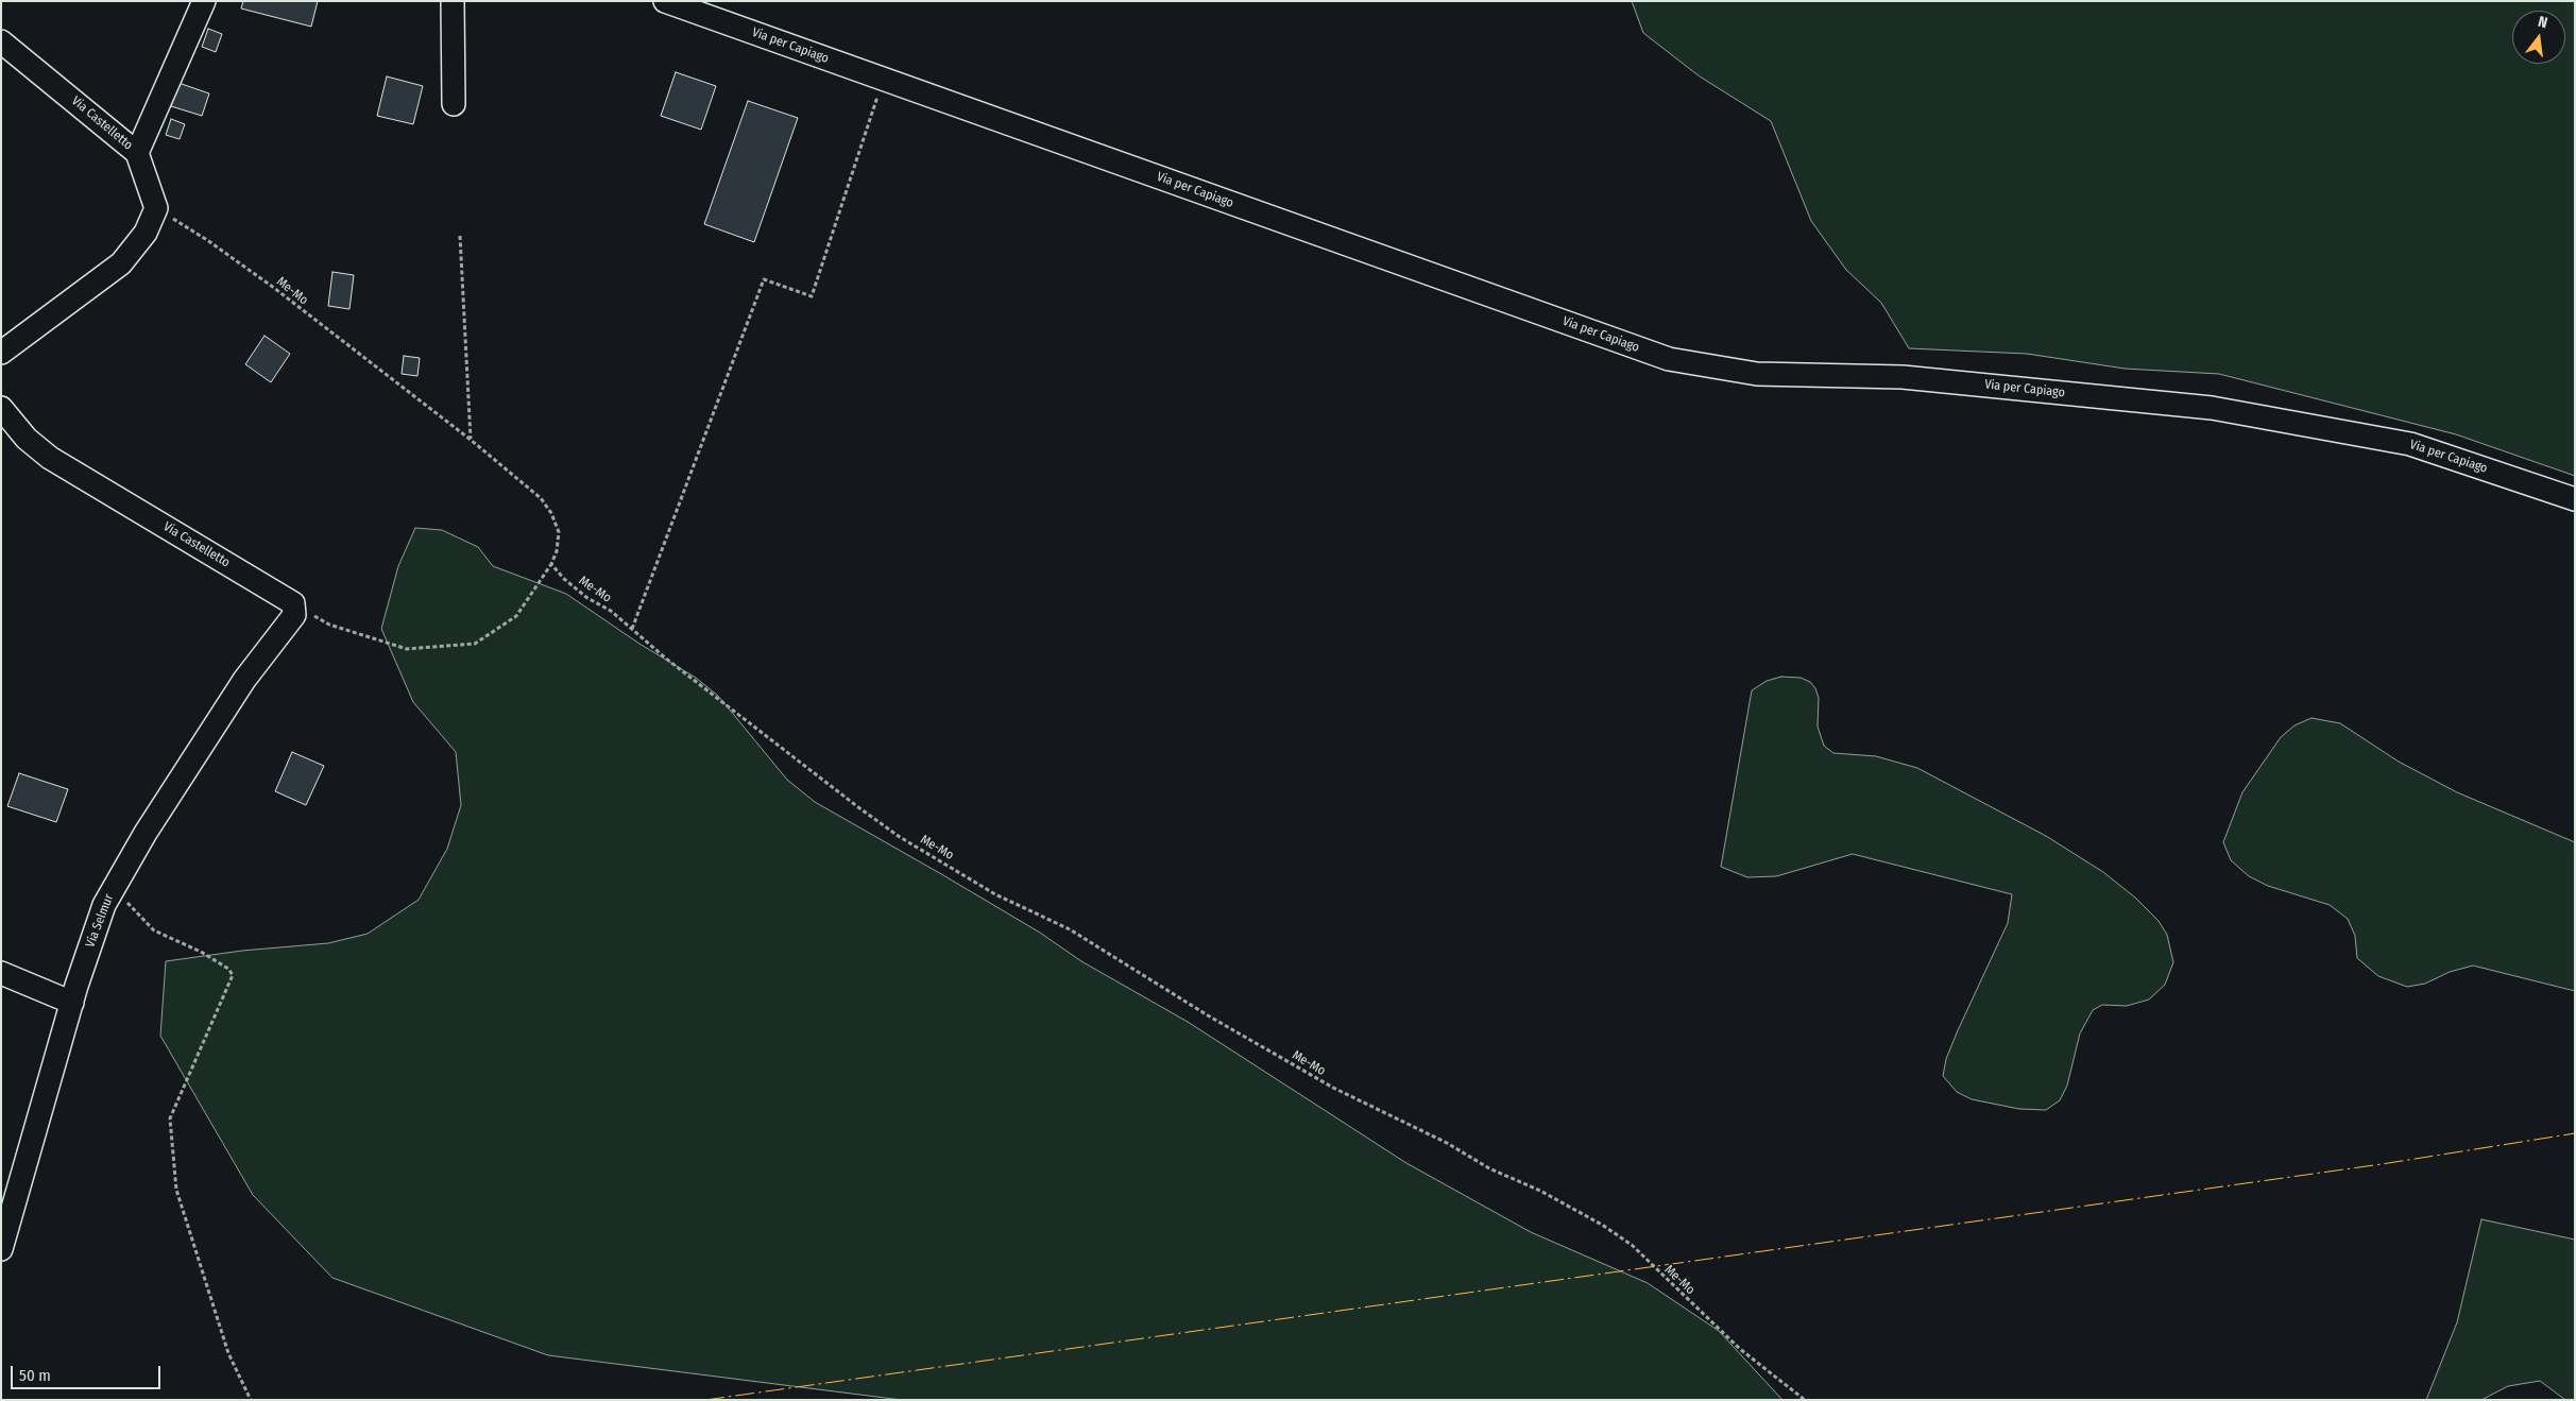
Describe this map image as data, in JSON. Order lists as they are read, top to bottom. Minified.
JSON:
{"streets":{"street":["Via per Capiago","Via Castelletto","Via Selmur"],"path":["Me-Mo"]},"crossings":[["Via Castelletto","Me-Mo"],["Via Castelletto","Via Selmur"]],"scale_bar":"50 m","north":"top"}
